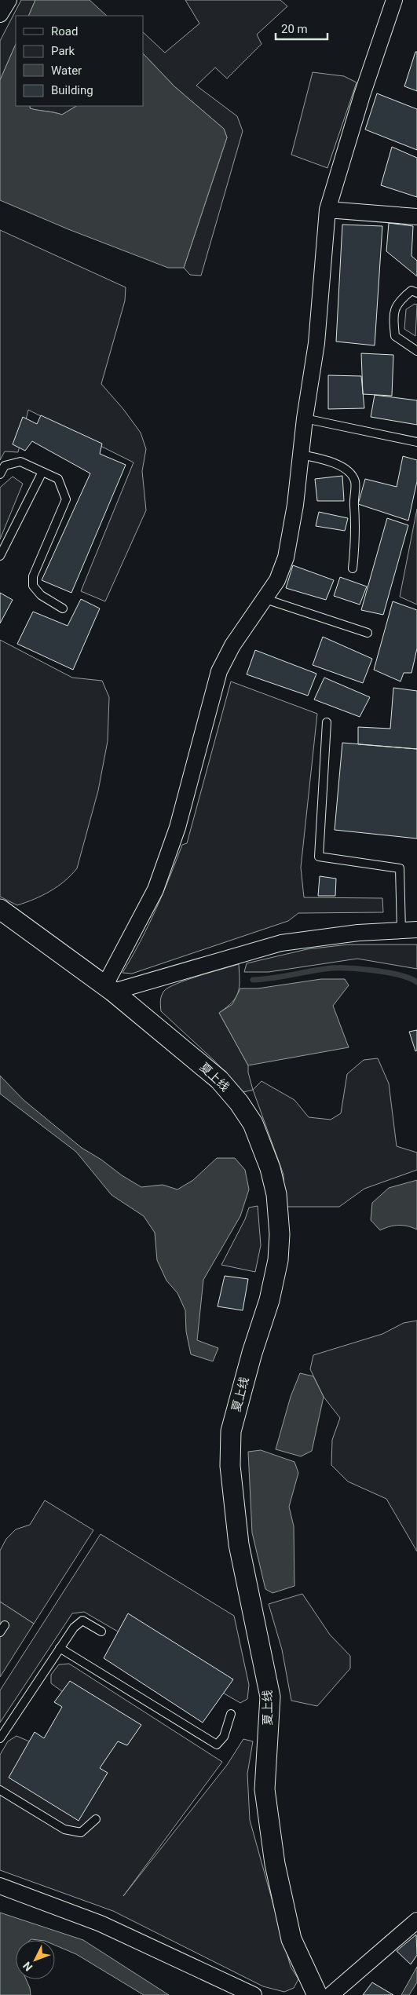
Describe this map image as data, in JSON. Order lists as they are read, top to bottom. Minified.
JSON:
{"streets":{"street":["夏上线"]},"legend":["Road","Park","Water","Building"],"scale_bar":"20 m","north":"bottom left"}
